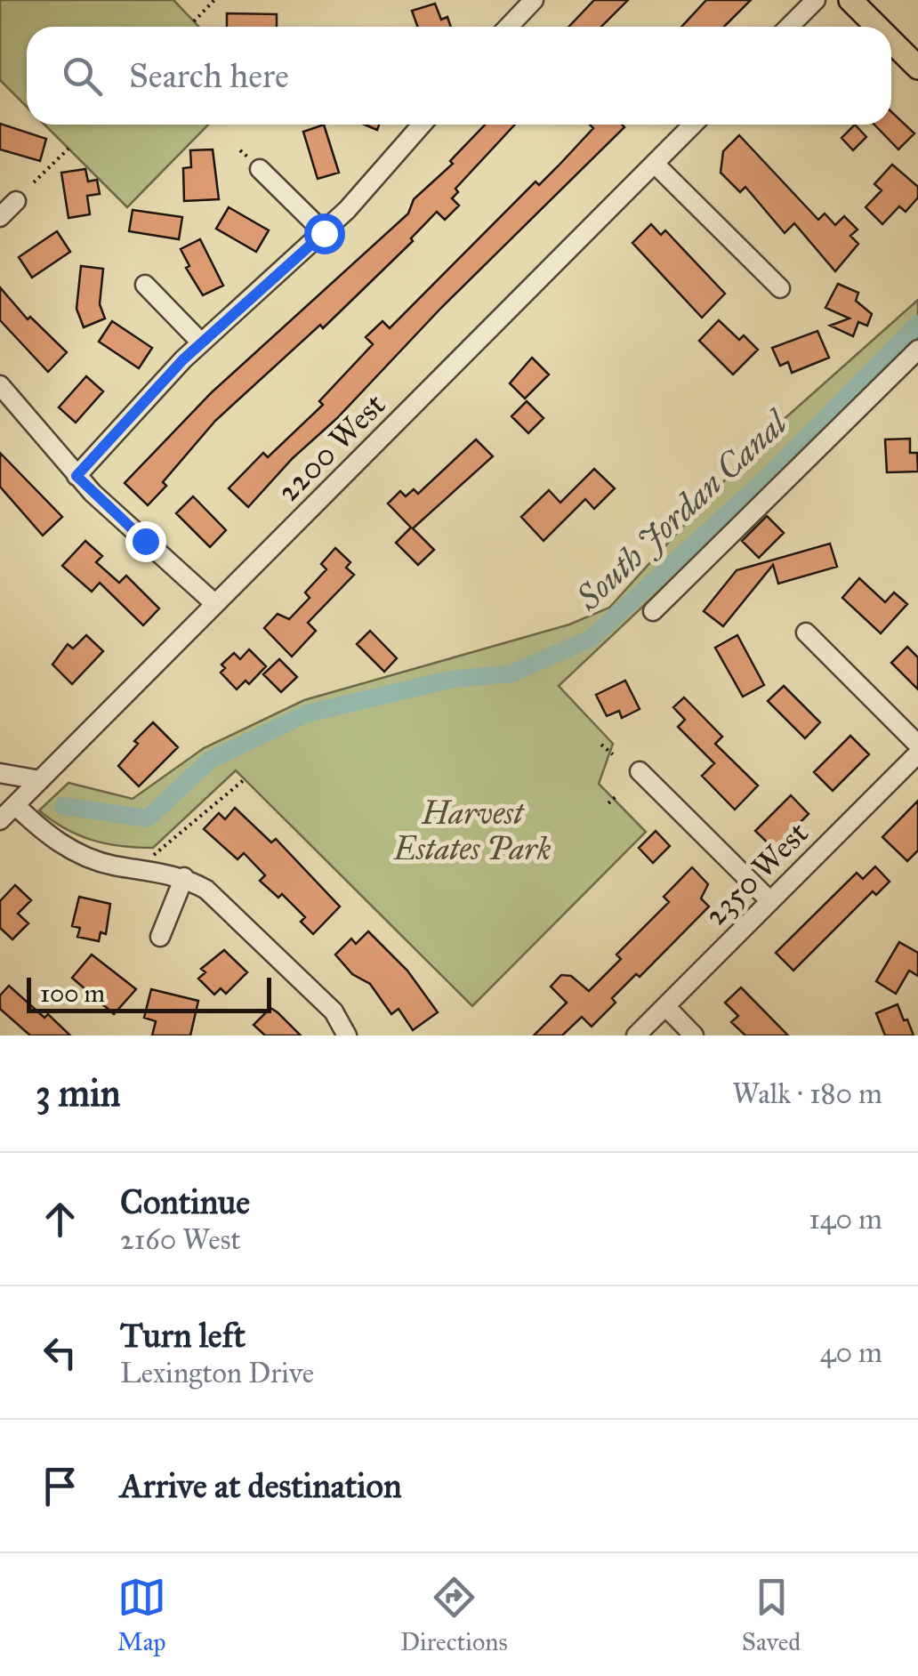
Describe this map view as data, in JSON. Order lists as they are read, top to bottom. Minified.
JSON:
{"streets":{"street":["2200 West","2350 West"]},"water":["South Jordan Canal"],"parks":["Harvest Estates Park"],"scale_bar":"100 m","page":{"search":"Search here","scale":"100 m","heading":["3 min","Walk · 180 m"],"list":[["Continue","2160 West","140 m"],["Turn left","Lexington Drive","40 m"],"Arrive at destination"],"nav":["Map","Directions","Saved"]}}
